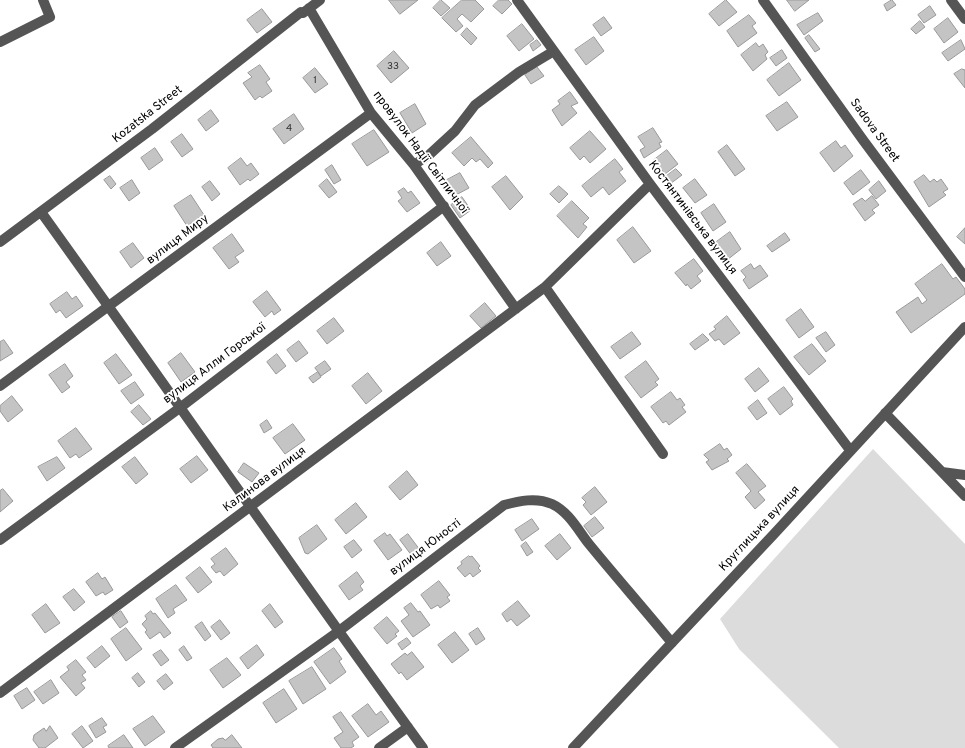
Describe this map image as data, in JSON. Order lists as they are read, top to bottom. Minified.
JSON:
{"streets":{"street":["Kozatska Street","Sadova Street","провулок Надії Світличної","Костянтинівська вулиця","вулиця Миру","вулиця Алли Горської","Калинова вулиця","Круглицька вулиця","вулиця Юності"]},"crossings":[["Kozatska Street","провулок Надії Світличної"],["провулок Надії Світличної","вулиця Миру"],["провулок Надії Світличної","вулиця Алли Горської"],["провулок Надії Світличної","Калинова вулиця"],["Костянтинівська вулиця","Калинова вулиця"],["Костянтинівська вулиця","Круглицька вулиця"],["Круглицька вулиця","вулиця Юності"]],"house_numbers":["33","1","4"]}
